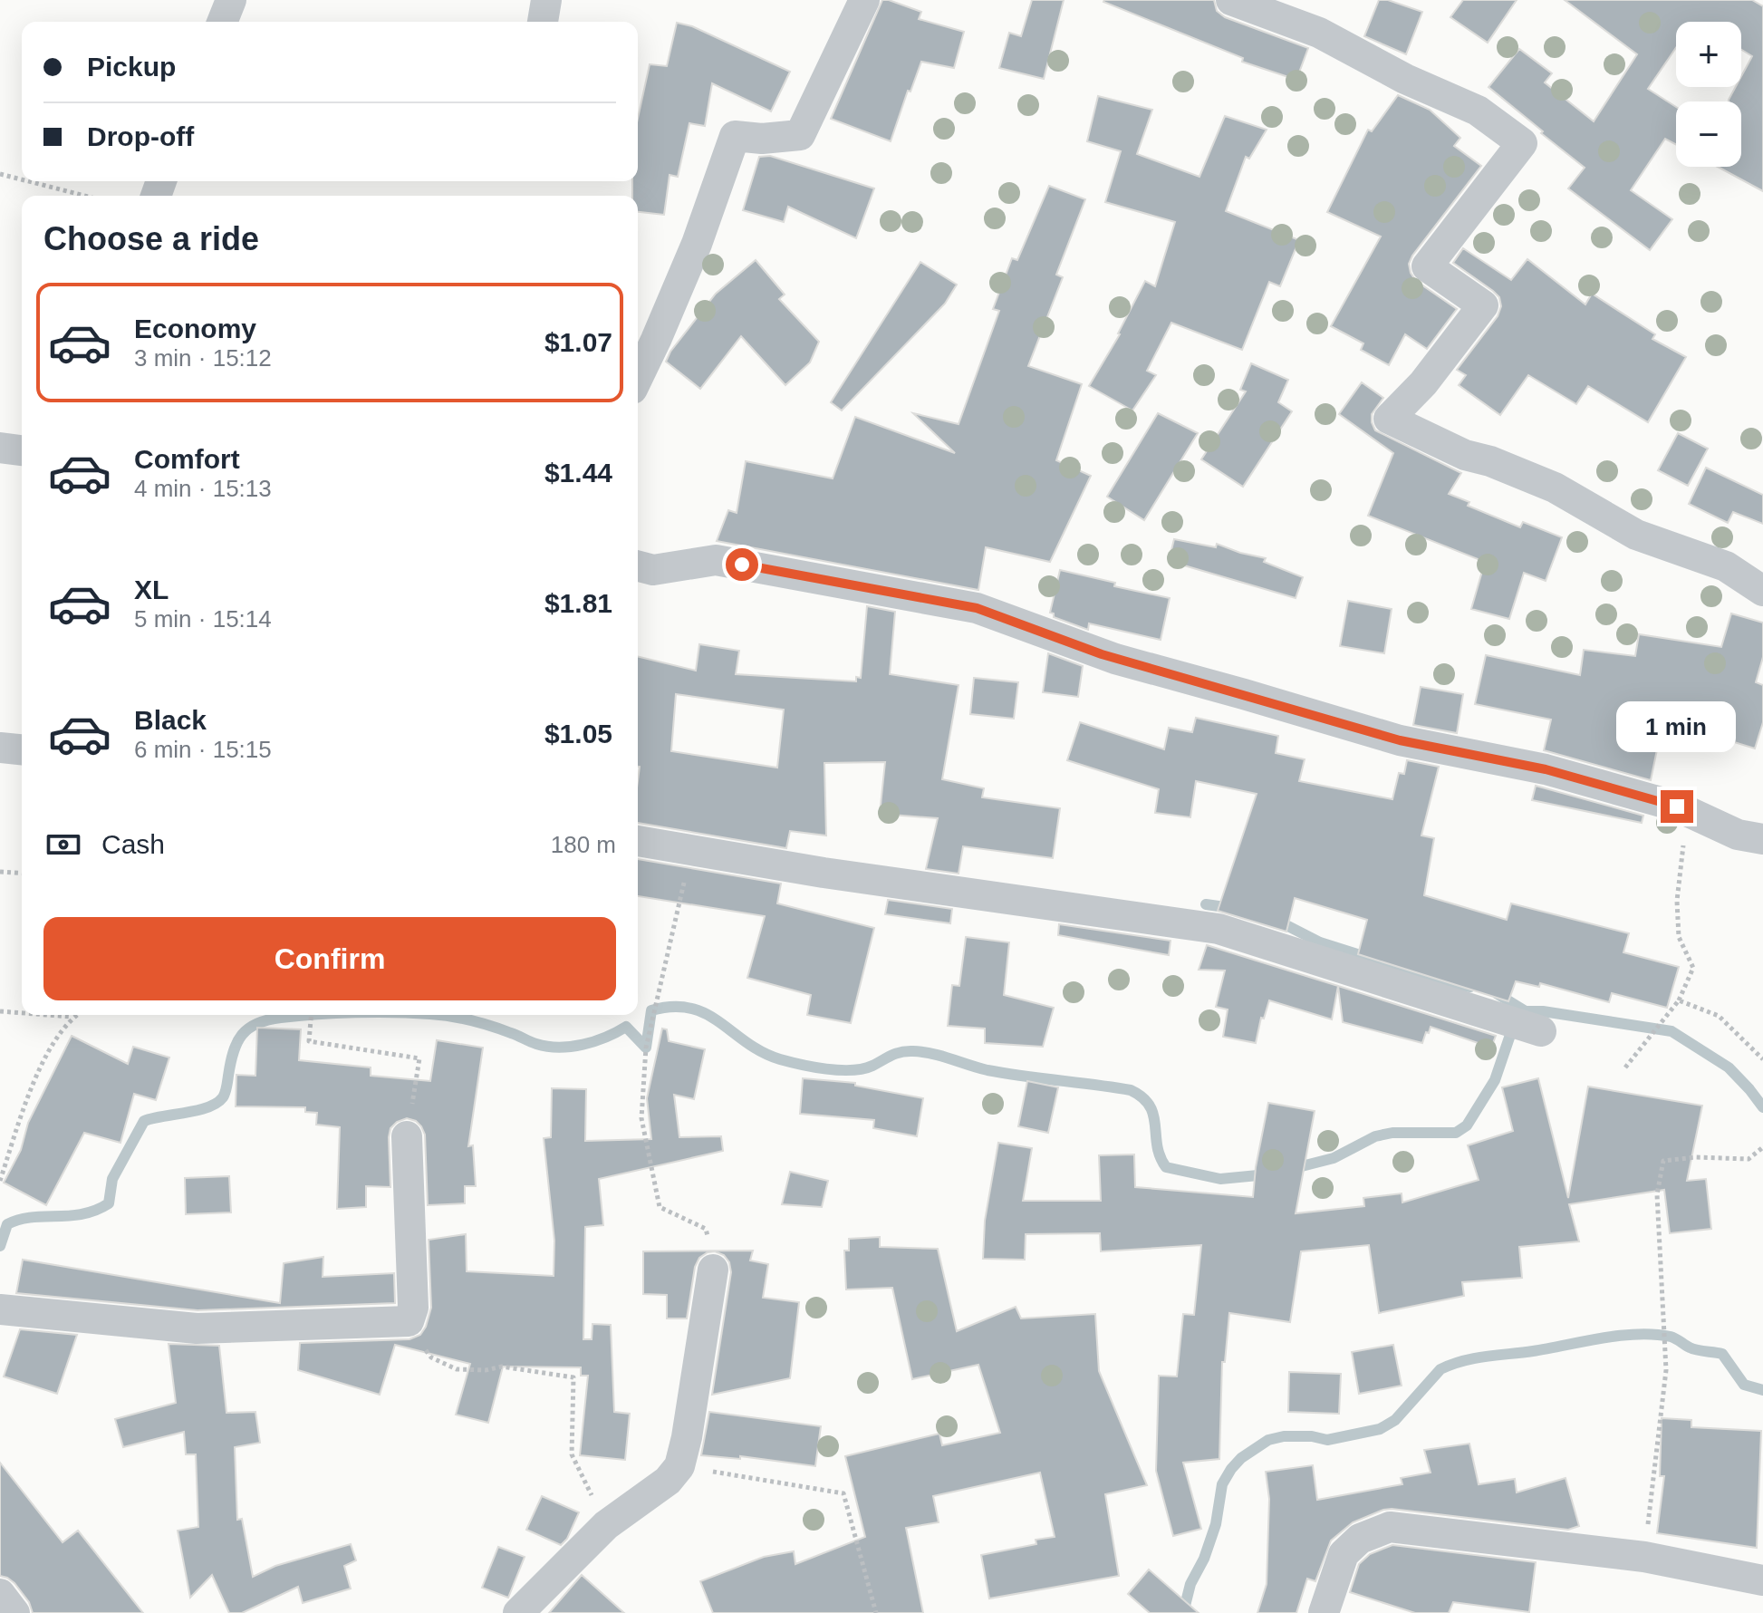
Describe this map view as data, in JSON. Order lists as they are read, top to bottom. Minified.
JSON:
{"page":{"map_buttons":["+","−"],"banner":["Pickup","Drop-off"],"heading":"Choose a ride","list":[{"name":"Economy","note":"3 min · 15:12","value":"$1.07"},{"name":"Comfort","note":"4 min · 15:13","value":"$1.44"},{"name":"XL","note":"5 min · 15:14","value":"$1.81"},{"name":"Black","note":"6 min · 15:15","value":"$1.05"}],"bubble":"1 min","pay":["Cash","180 m"],"buttons":"Confirm"}}
